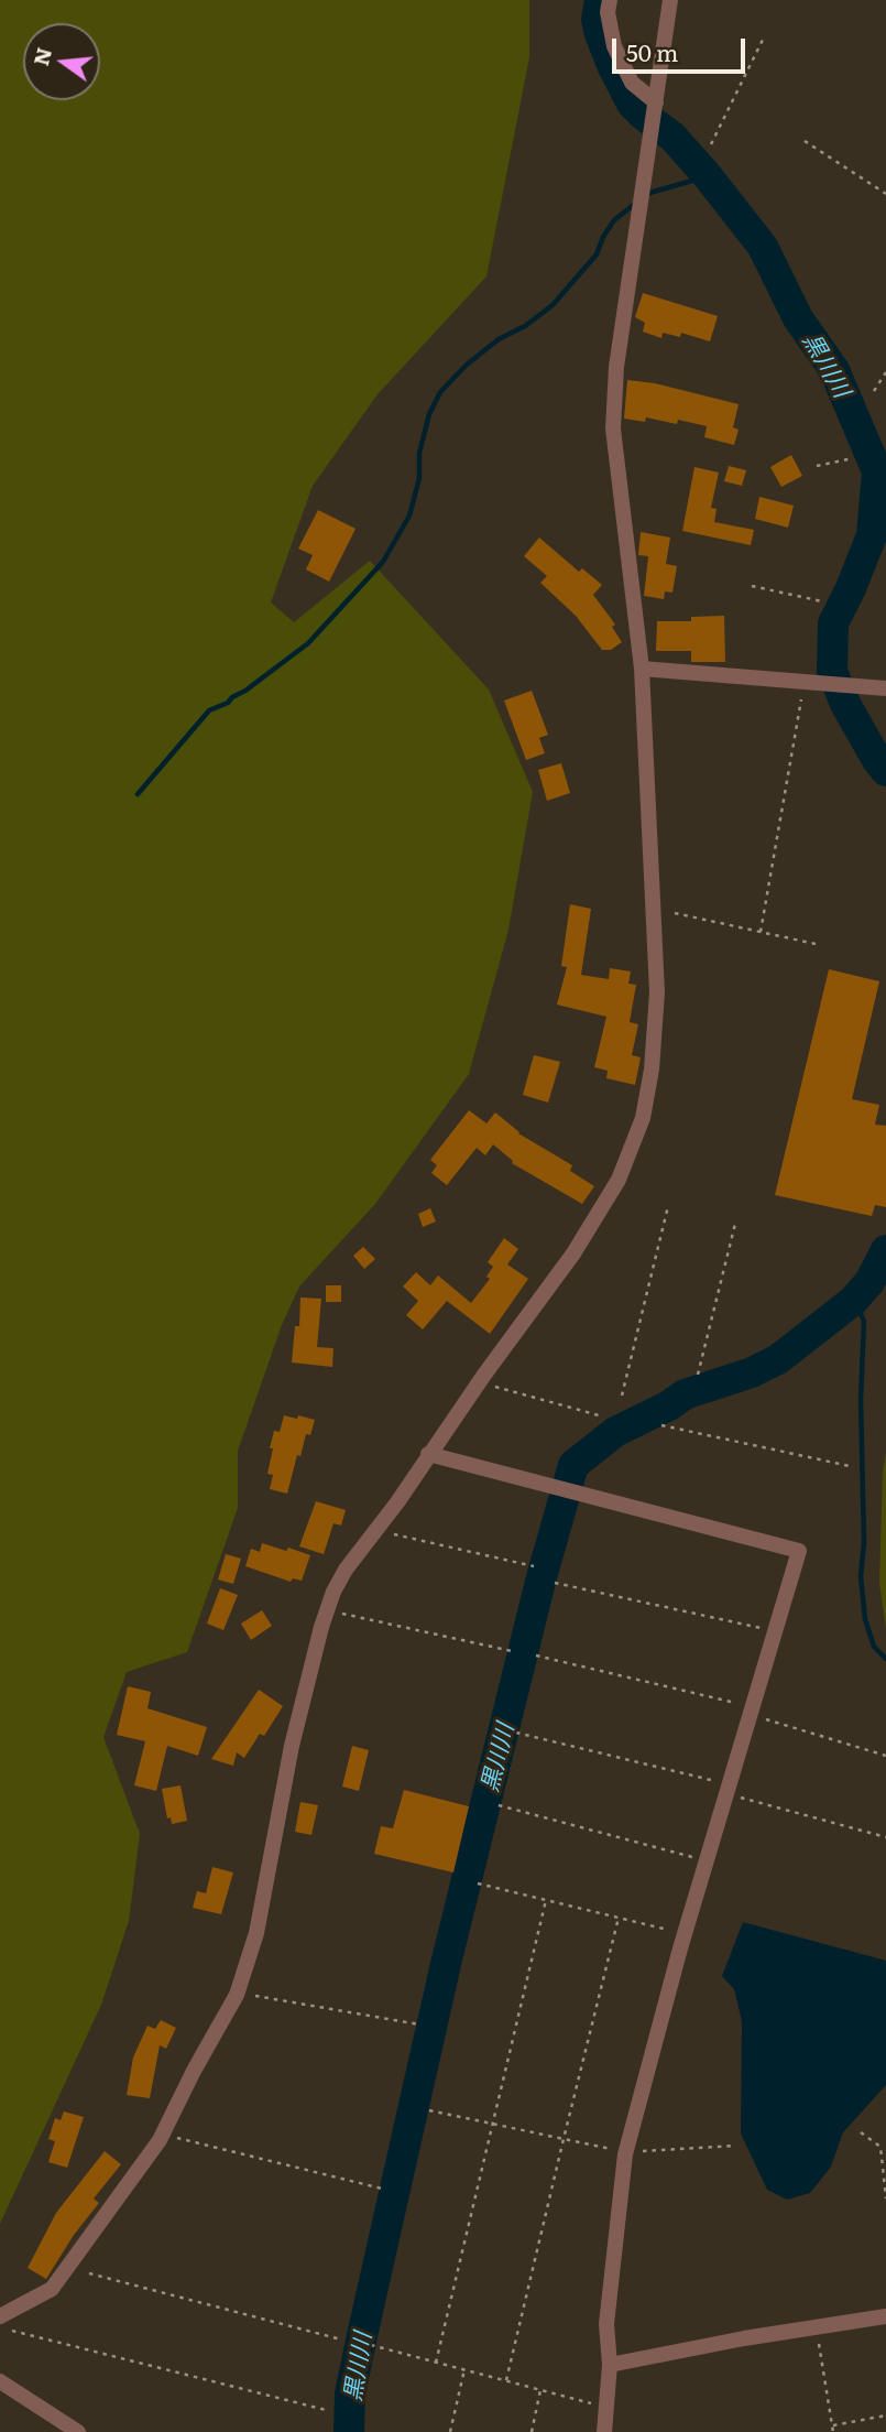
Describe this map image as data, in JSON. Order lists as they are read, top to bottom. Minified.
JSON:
{"water":["黒川川"],"scale_bar":"50 m","north":"left"}
